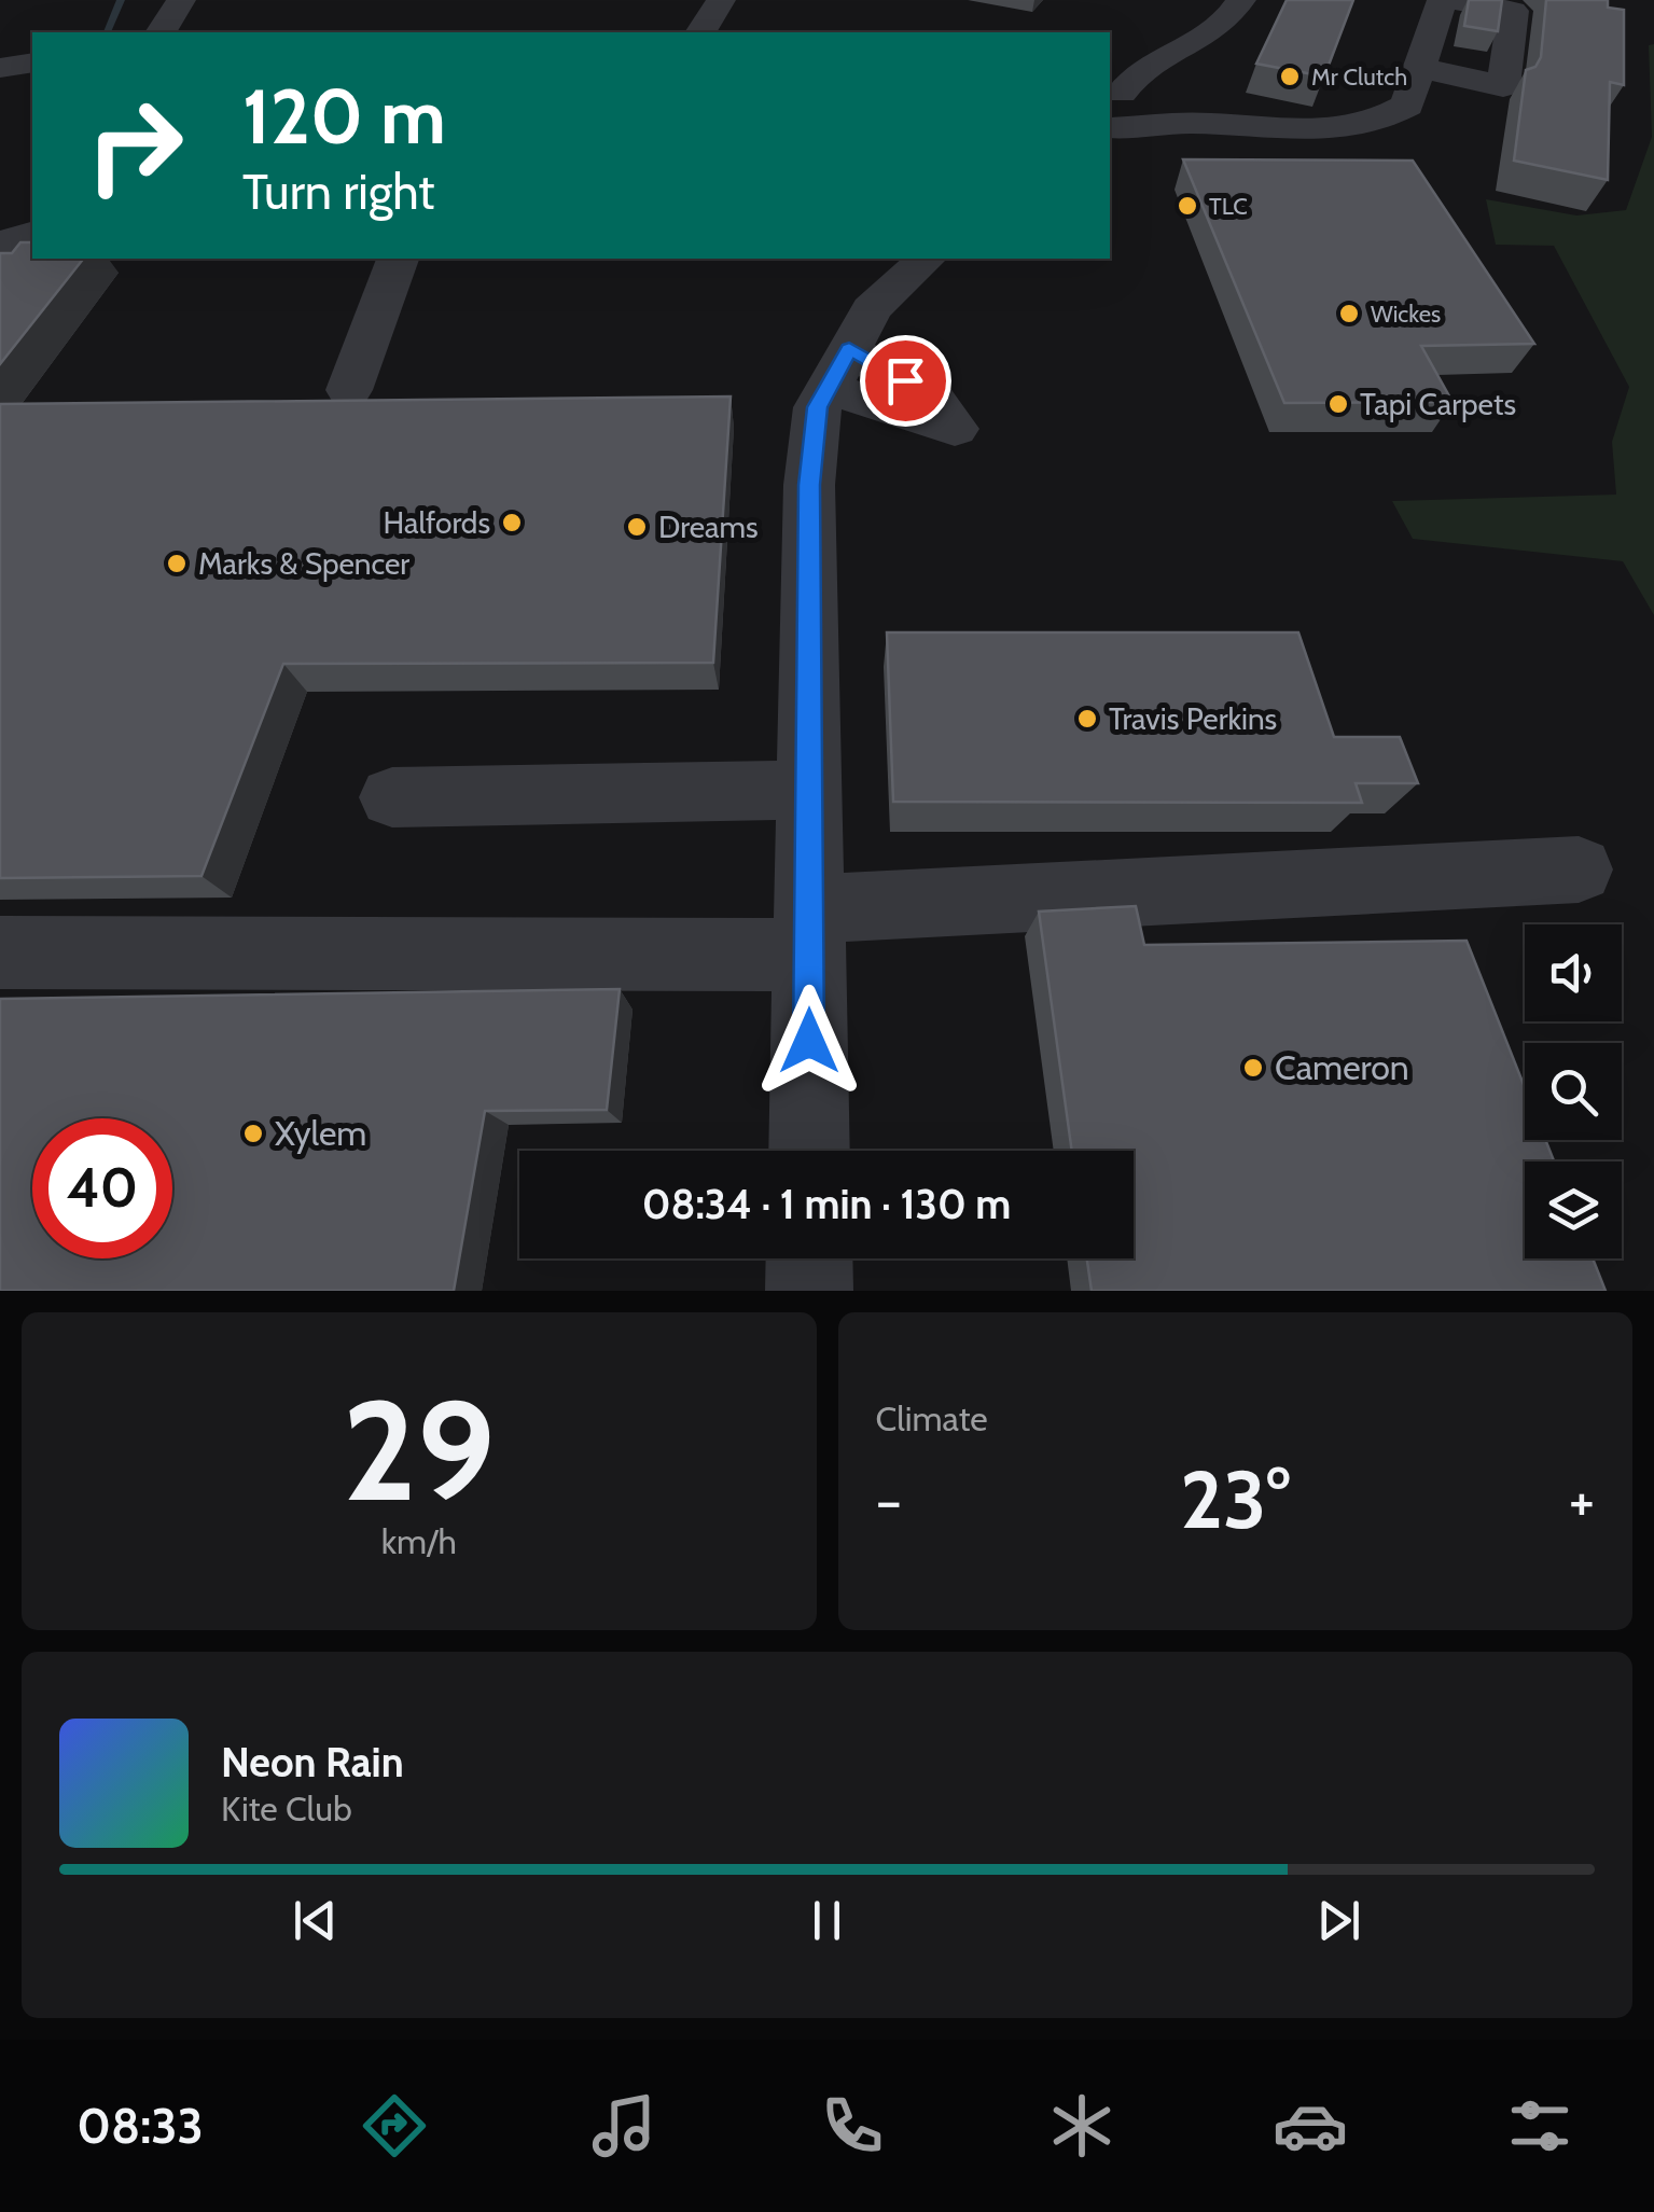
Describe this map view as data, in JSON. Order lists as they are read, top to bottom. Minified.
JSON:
{"places":["Mr Clutch","TLC","Wickes","Tapi Carpets","Halfords","Dreams","Marks & Spencer","Travis Perkins","Cameron","Xylem"],"page":{"turn":["120 m","Turn right"],"limit":"40","trip":"08:34 · 1 min · 130 m","tile":[["29","km/h"],"Climate"],"heat":["−","23°","+"],"song":["Neon Rain","Kite Club"],"tabs":"08:33"}}
